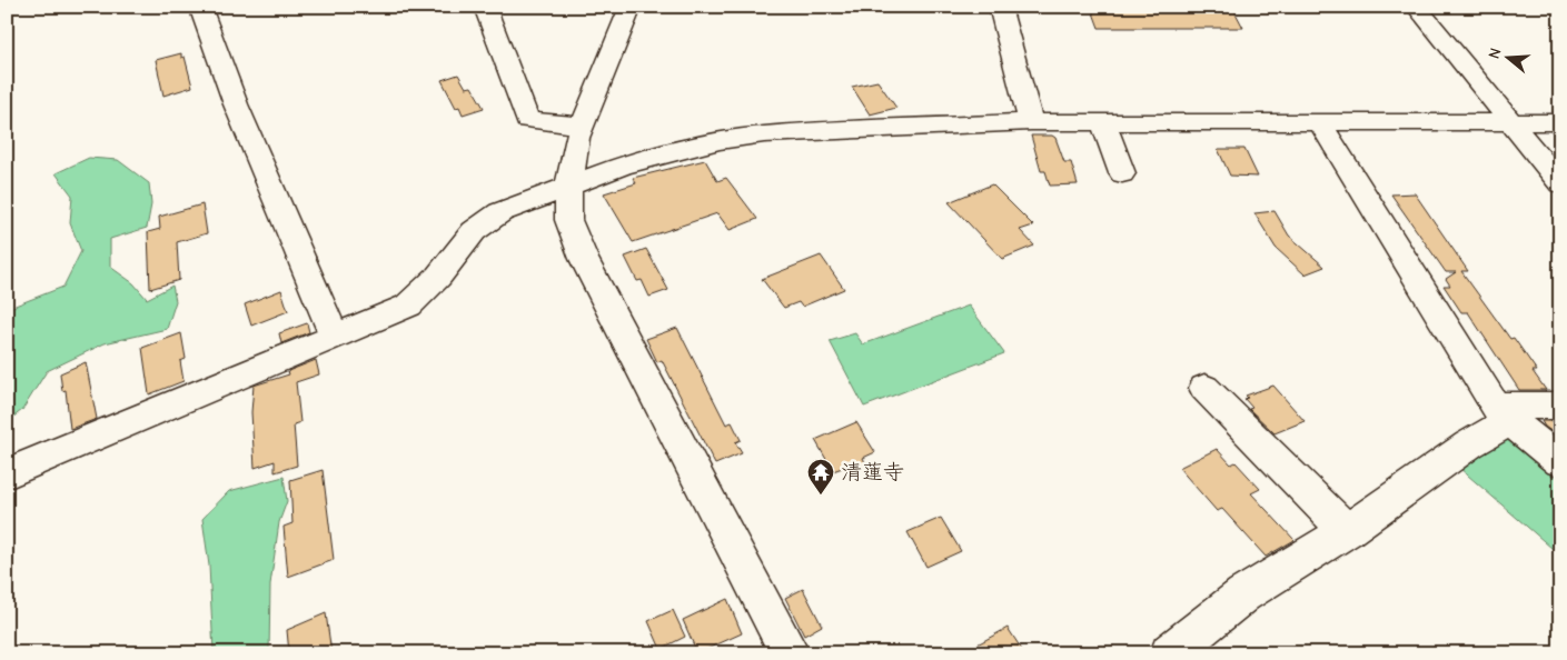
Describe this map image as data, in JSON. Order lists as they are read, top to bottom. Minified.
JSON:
{"places":{"temple":["清蓮寺"]},"north":"left"}
